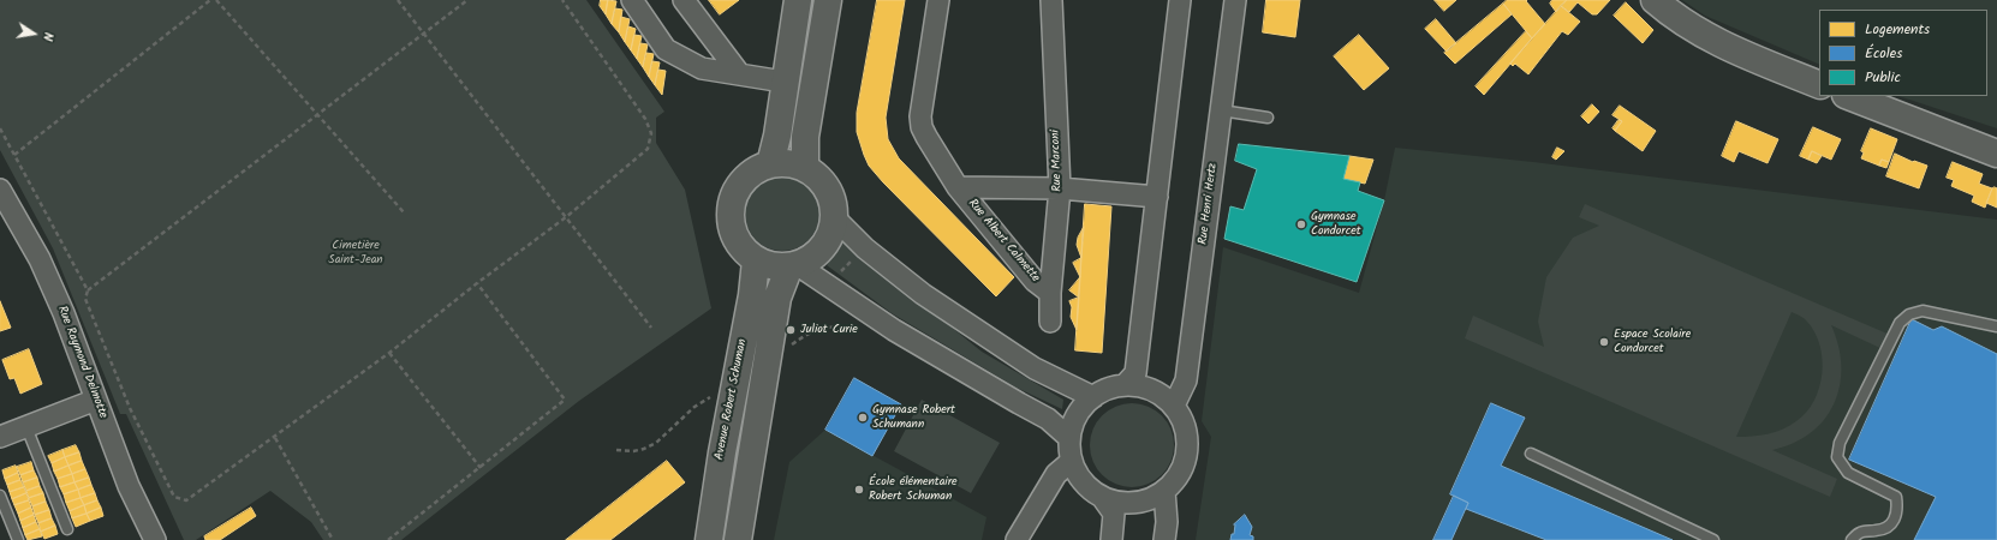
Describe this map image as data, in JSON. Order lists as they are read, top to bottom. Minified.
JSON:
{"streets":{"main road":["Avenue Robert Schuman"],"street":["Rue Marconi","Rue Henri Hertz","Rue Albert Calmette","Rue Raymond Delmotte"]},"crossings":[["Rue Marconi","Rue Albert Calmette"]],"parks":["Cimetière Saint-Jean"],"places":["Gymnase Condorcet","Juliot Curie","Espace Scolaire Condorcet","Gymnase Robert Schumann","École élémentaire Robert Schuman"],"legend":["Logements","Écoles","Public"],"north":"right"}
